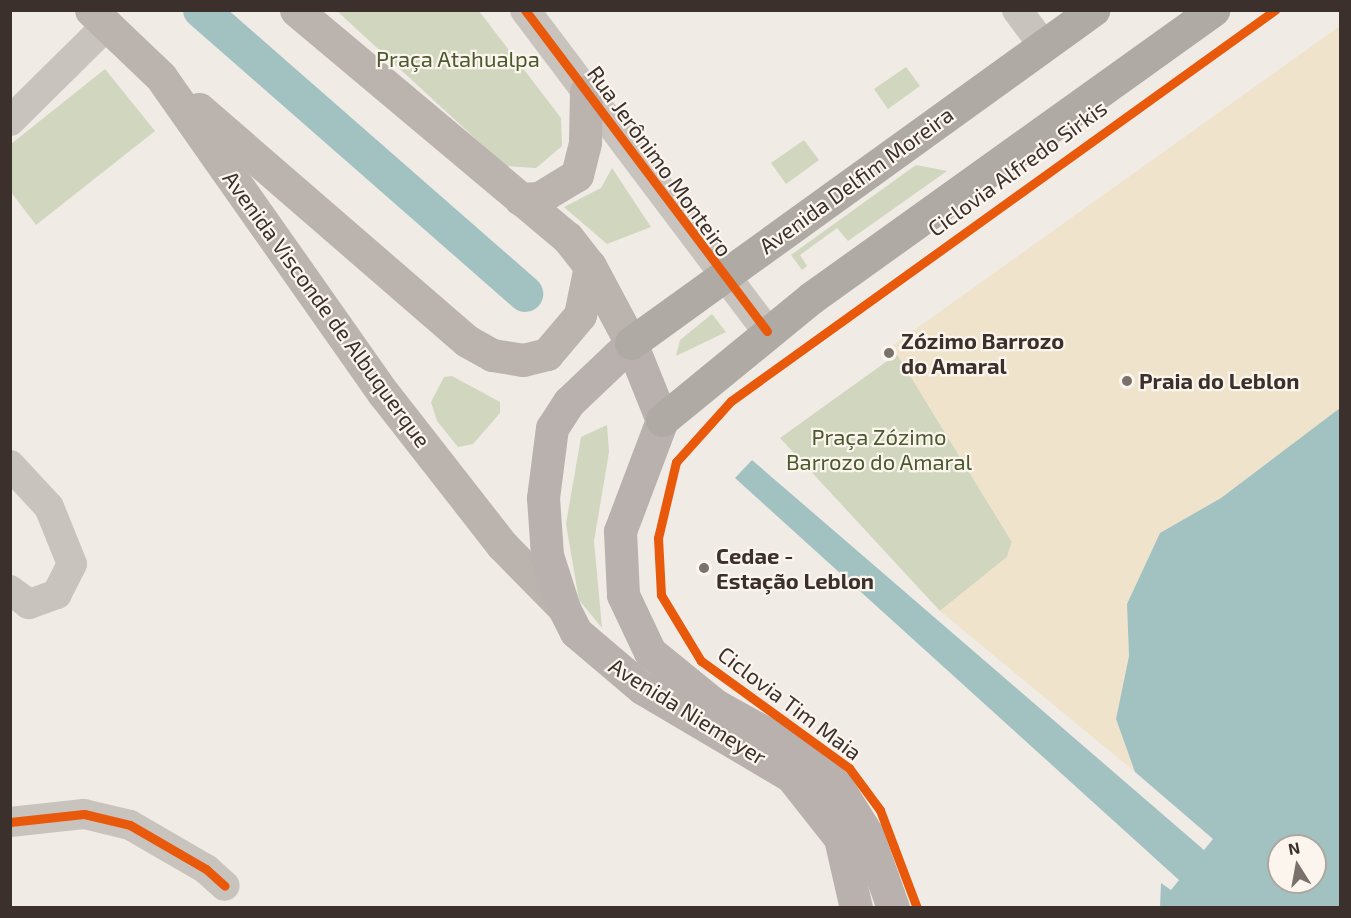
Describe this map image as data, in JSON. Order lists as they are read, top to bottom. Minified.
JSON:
{"streets":{"highway":["Avenida Delfim Moreira"],"main road":["Avenida Visconde de Albuquerque","Avenida Niemeyer"],"street":["Rua Jerônimo Monteiro"],"cycle path":["Ciclovia Alfredo Sirkis"]},"crossings":[["Rua Jerônimo Monteiro","Avenida Delfim Moreira"],["Avenida Delfim Moreira","Avenida Niemeyer"],["Avenida Visconde de Albuquerque","Avenida Niemeyer"]],"parks":["Praça Atahualpa","Praça Zózimo Barrozo do Amaral"],"places":["Zózimo Barrozo do Amaral","Praia do Leblon","Cedae - Estação Leblon"],"north":"top"}
